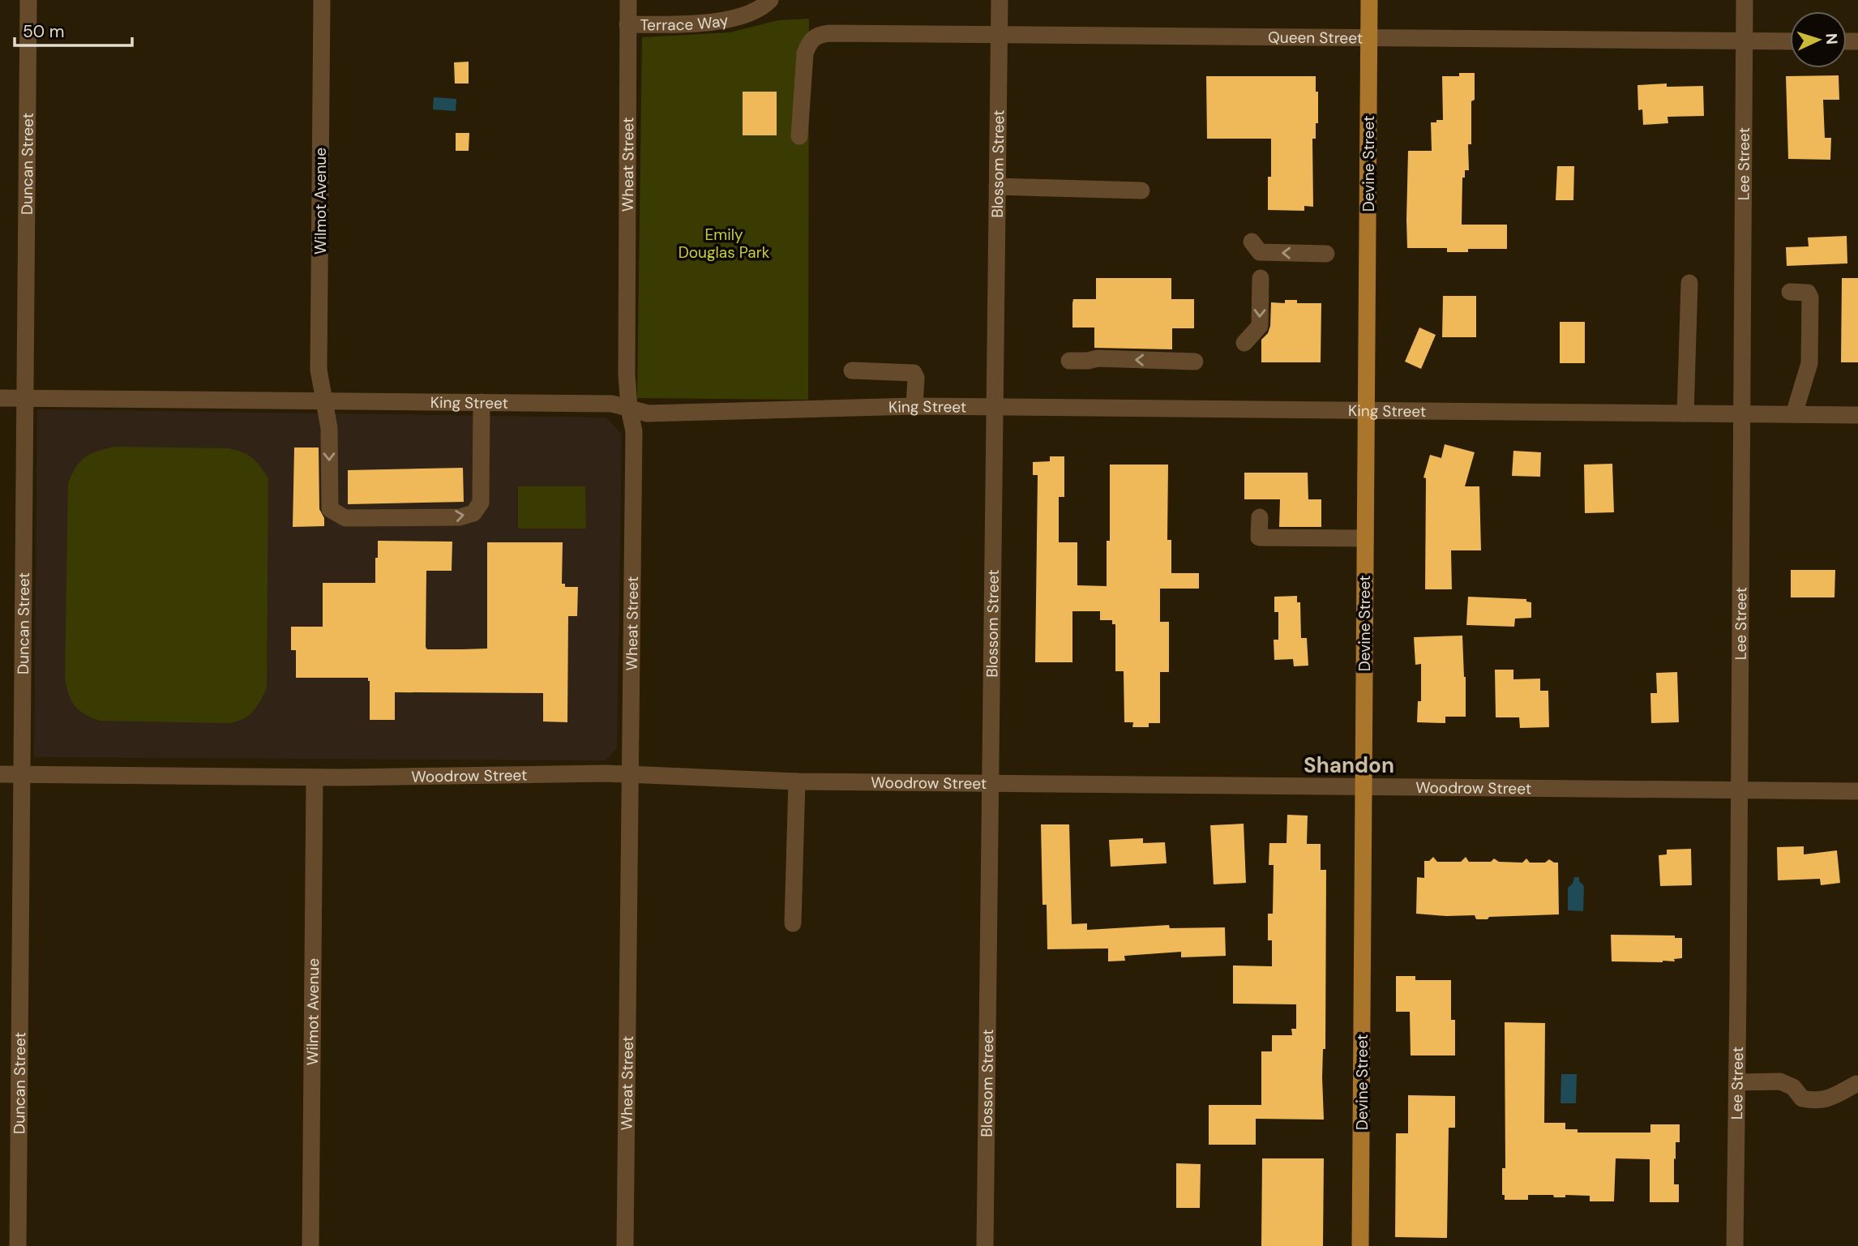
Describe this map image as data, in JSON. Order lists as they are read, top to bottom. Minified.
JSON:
{"streets":{"main road":["Devine Street"],"street":["Terrace Way","Queen Street","Duncan Street","Wheat Street","Blossom Street","Lee Street","Wilmot Avenue","King Street","Woodrow Street"]},"crossings":[["Terrace Way","Wheat Street"],["Queen Street","Blossom Street"],["Queen Street","Devine Street"],["Queen Street","Lee Street"],["Duncan Street","King Street"],["Duncan Street","Woodrow Street"],["Wheat Street","King Street"],["Wheat Street","Woodrow Street"],["Blossom Street","King Street"],["Blossom Street","Woodrow Street"],["Devine Street","King Street"],["Devine Street","Woodrow Street"],["Lee Street","King Street"],["Lee Street","Woodrow Street"],["Wilmot Avenue","King Street"],["Wilmot Avenue","Woodrow Street"]],"districts":["Shandon"],"parks":["Emily Douglas Park"],"scale_bar":"50 m","north":"right"}
